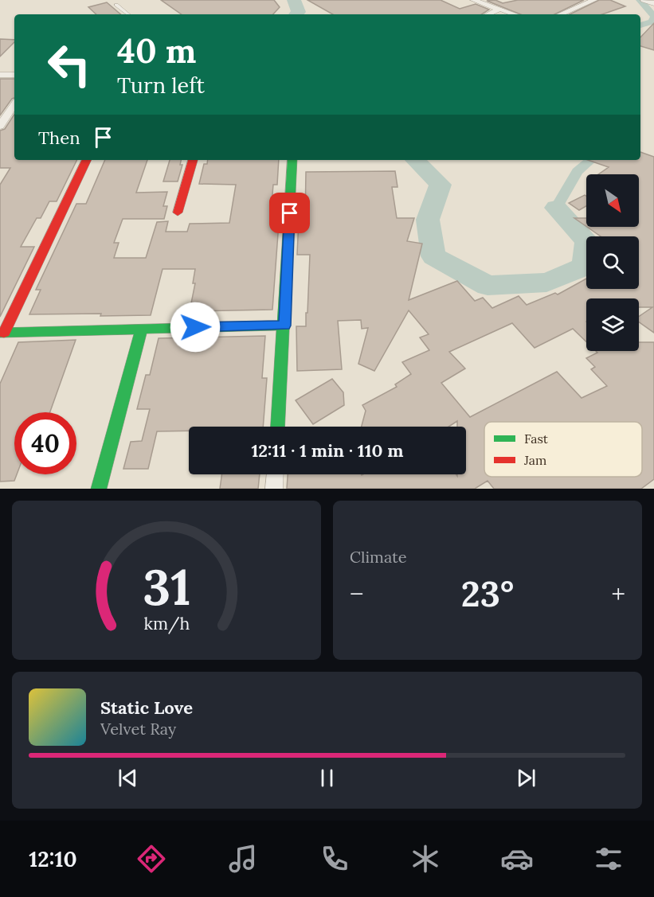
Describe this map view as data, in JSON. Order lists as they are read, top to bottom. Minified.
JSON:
{"legend":["Fast","Jam"],"north":"bottom right","page":{"turn":["40 m","Turn left"],"then":"Then","limit":"40","trip":"12:11 · 1 min · 110 m","tile":"Climate","heat":["−","23°","+"],"song":["Static Love","Velvet Ray"],"tabs":"12:10","gauge":["31","km/h"]}}
